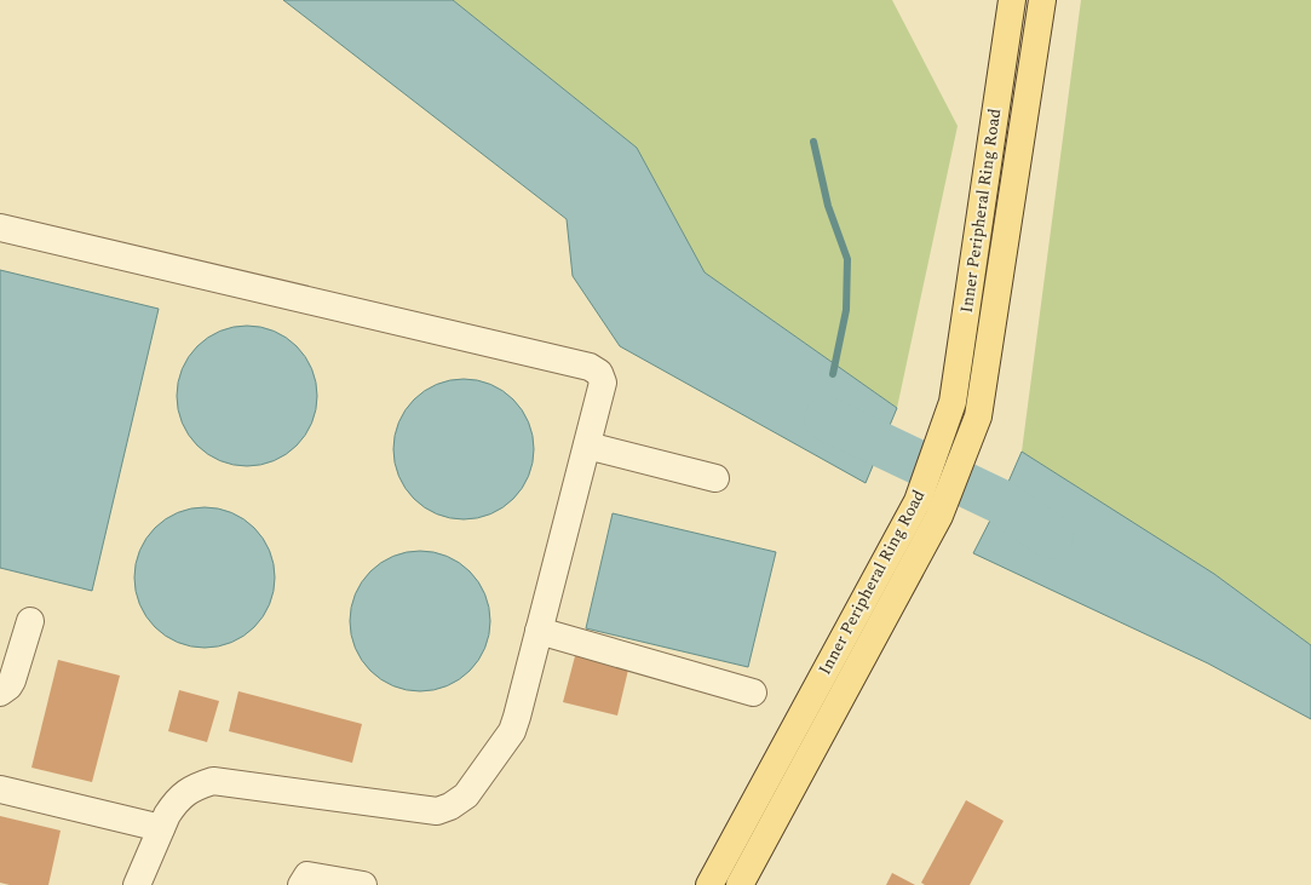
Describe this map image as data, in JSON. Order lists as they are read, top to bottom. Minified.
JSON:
{"streets":{"main road":["Inner Peripheral Ring Road"]}}
